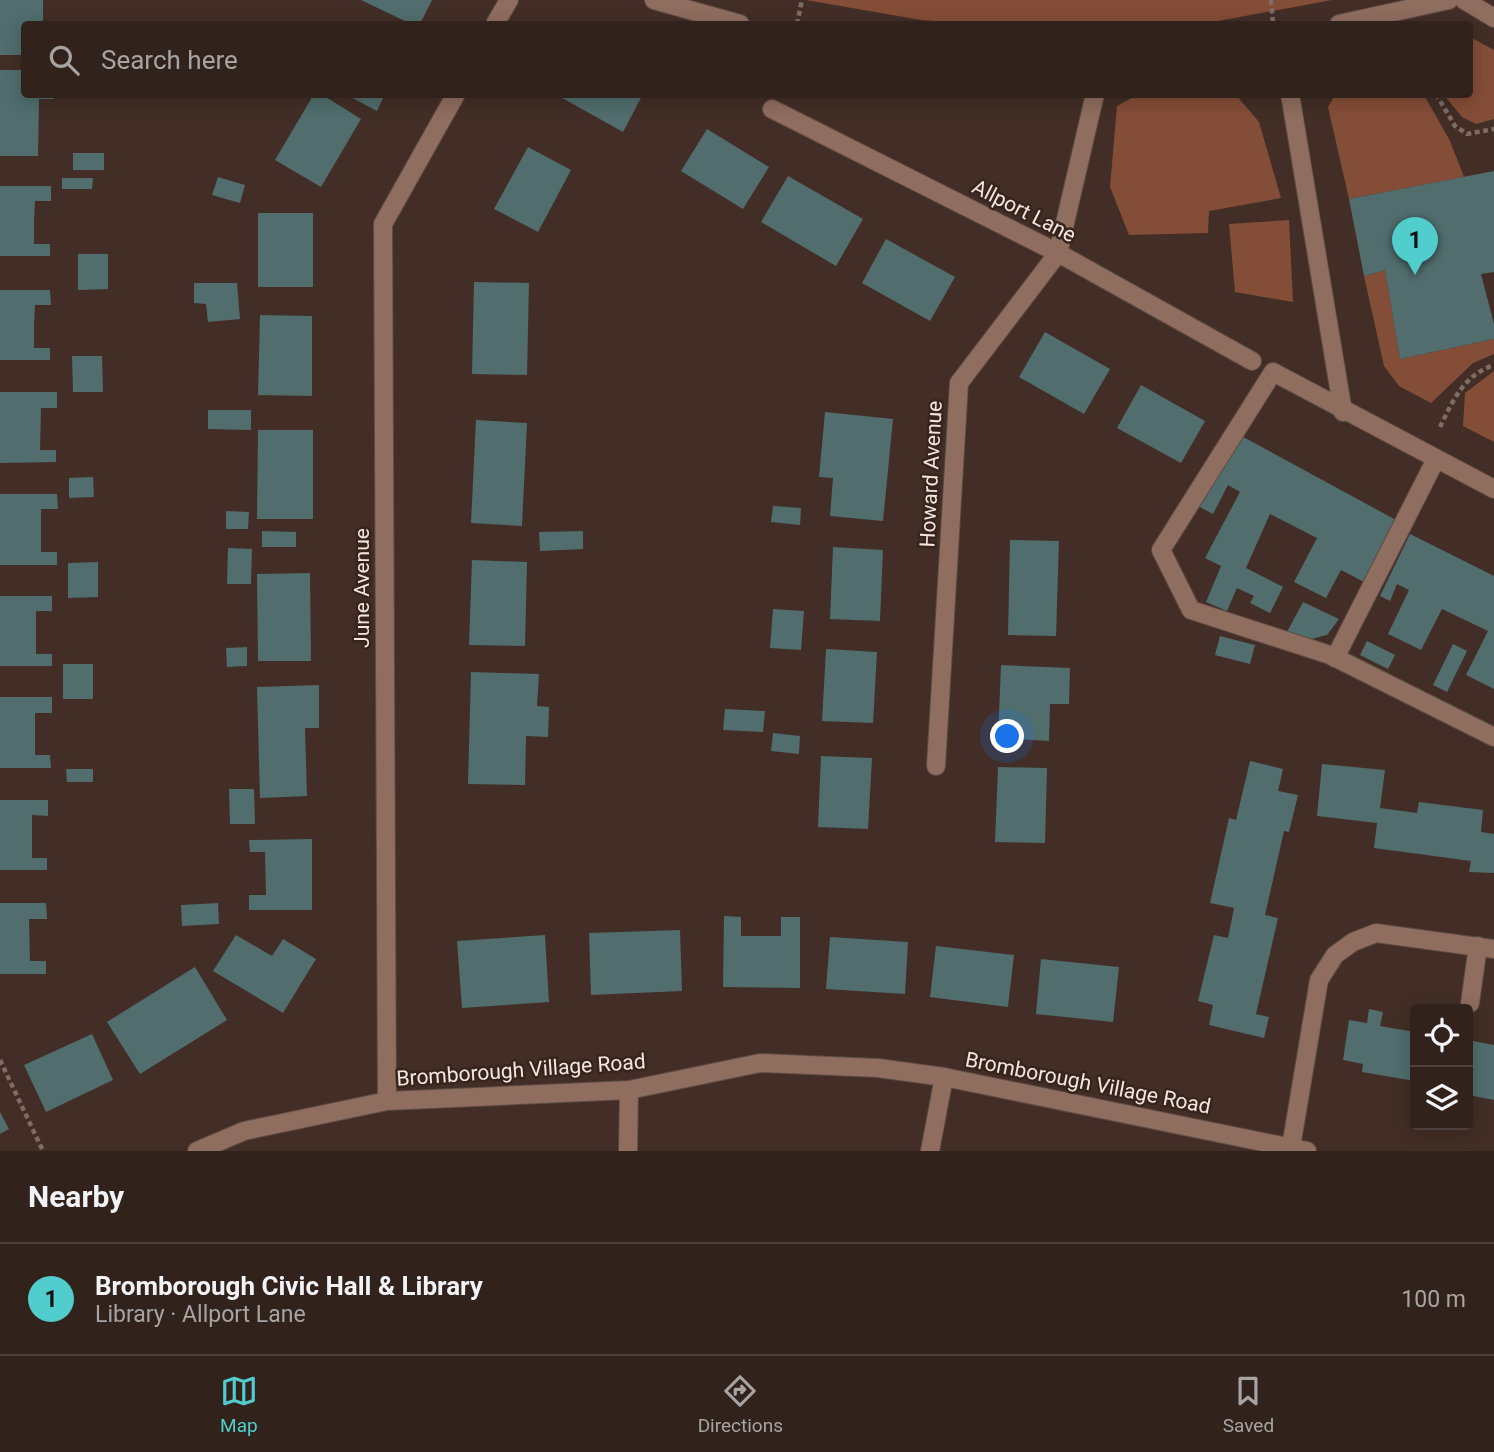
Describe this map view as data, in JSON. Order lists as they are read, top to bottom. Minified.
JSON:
{"streets":{"street":["Allport Lane","Howard Avenue","June Avenue","Bromborough Village Road"]},"crossings":[["Allport Lane","Howard Avenue"],["June Avenue","Bromborough Village Road"]],"page":{"search":"Search here","pins":"1","heading":"Nearby","list":[{"mark":"1","name":"Bromborough Civic Hall & Library","note":"Library · Allport Lane","value":"100 m"}],"nav":["Map","Directions","Saved"]}}
